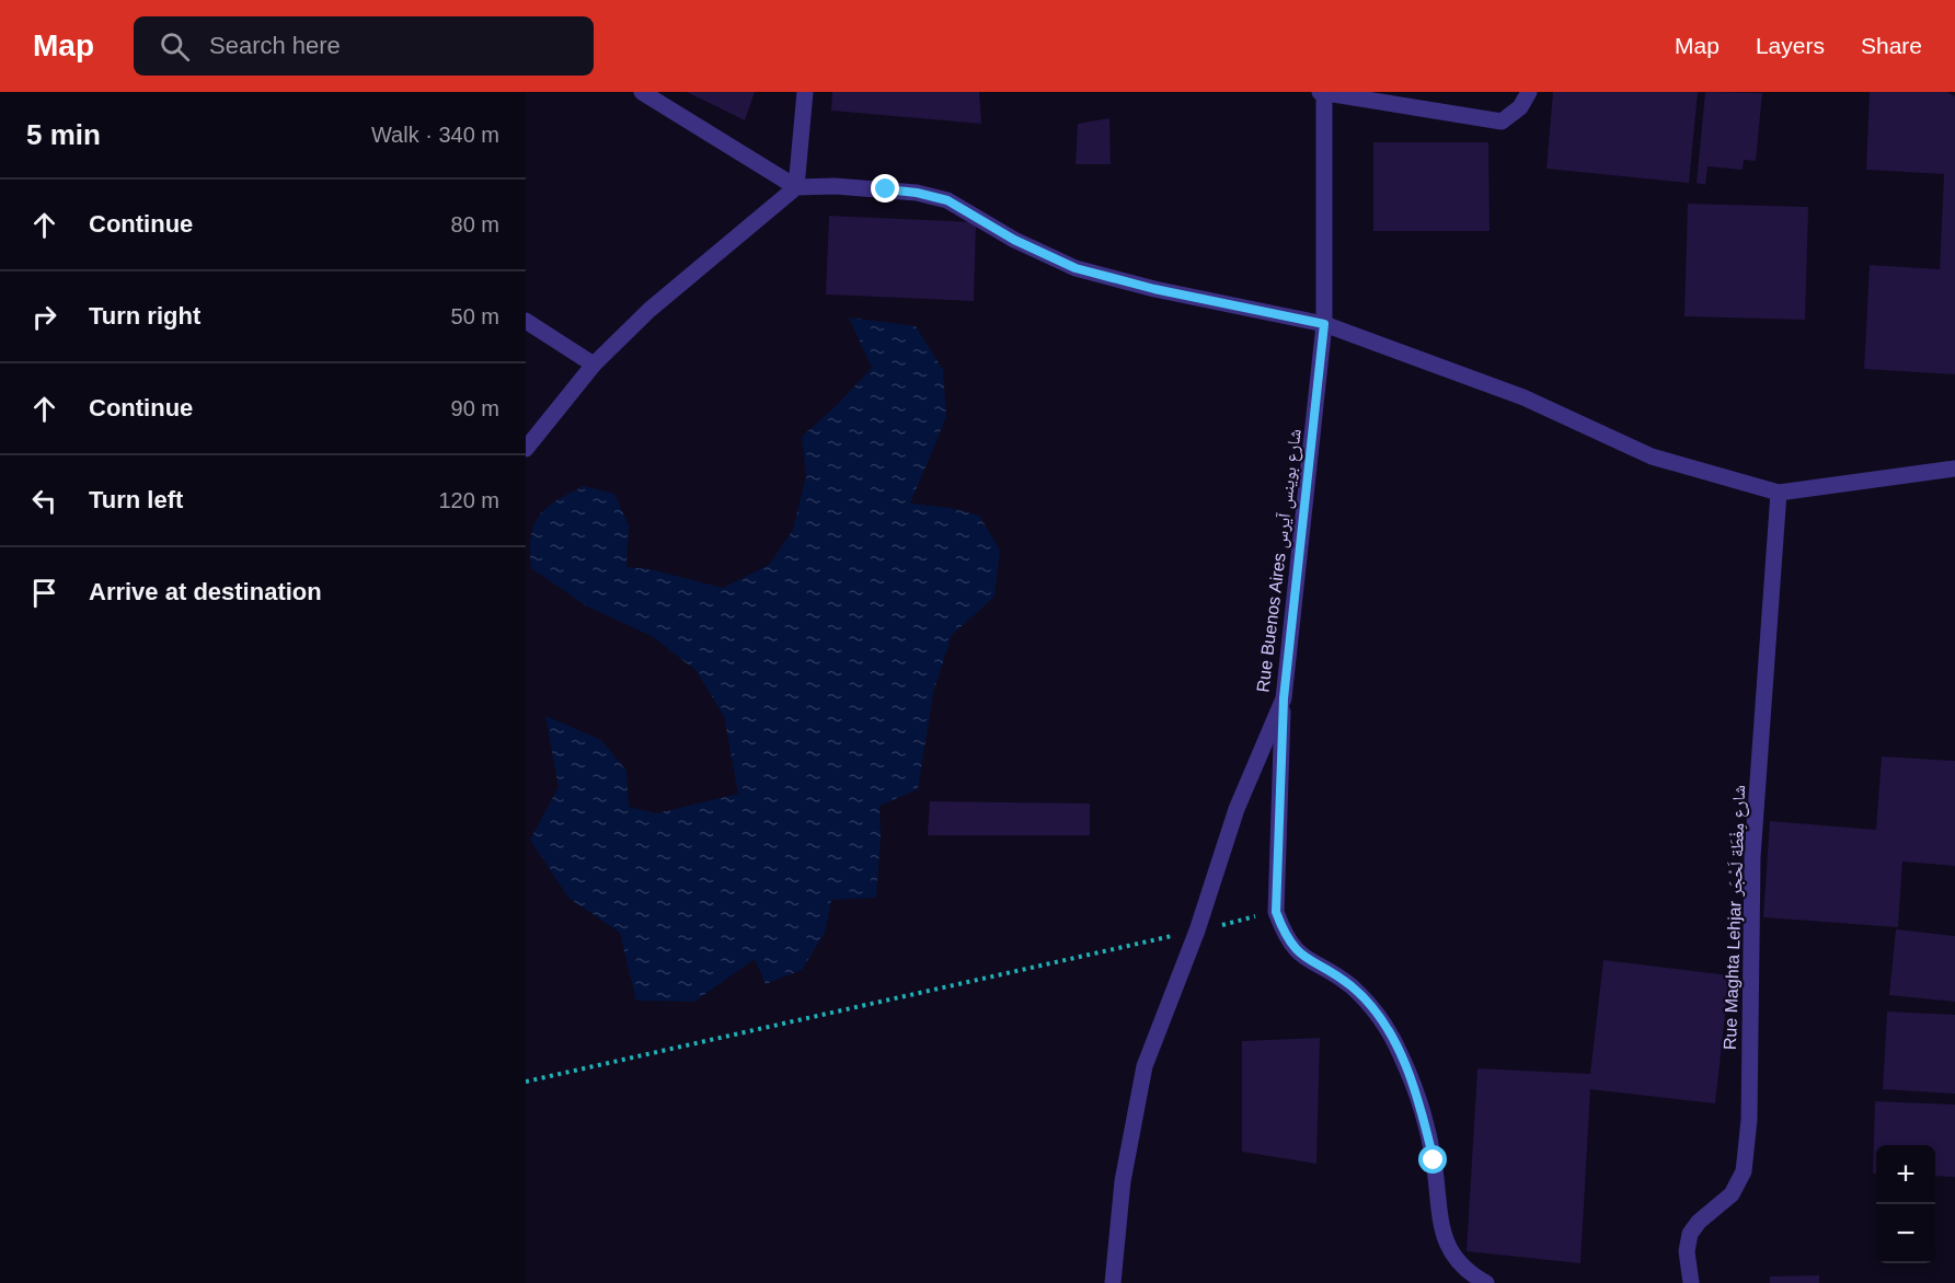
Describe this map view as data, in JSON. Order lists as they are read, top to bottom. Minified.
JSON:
{"streets":{"street":["Rue Buenos Aires شارع بوينس آيرس","Rue Maghta Lehjar شارع مِغْطَة لَحْجَر"]},"page":{"header":"Map","search":"Search here","nav":["Map","Layers","Share"],"heading":["5 min","Walk · 340 m"],"list":[["Continue","80 m"],["Turn right","50 m"],["Continue","90 m"],["Turn left","120 m"],"Arrive at destination"],"map_buttons":["+","−"]}}
